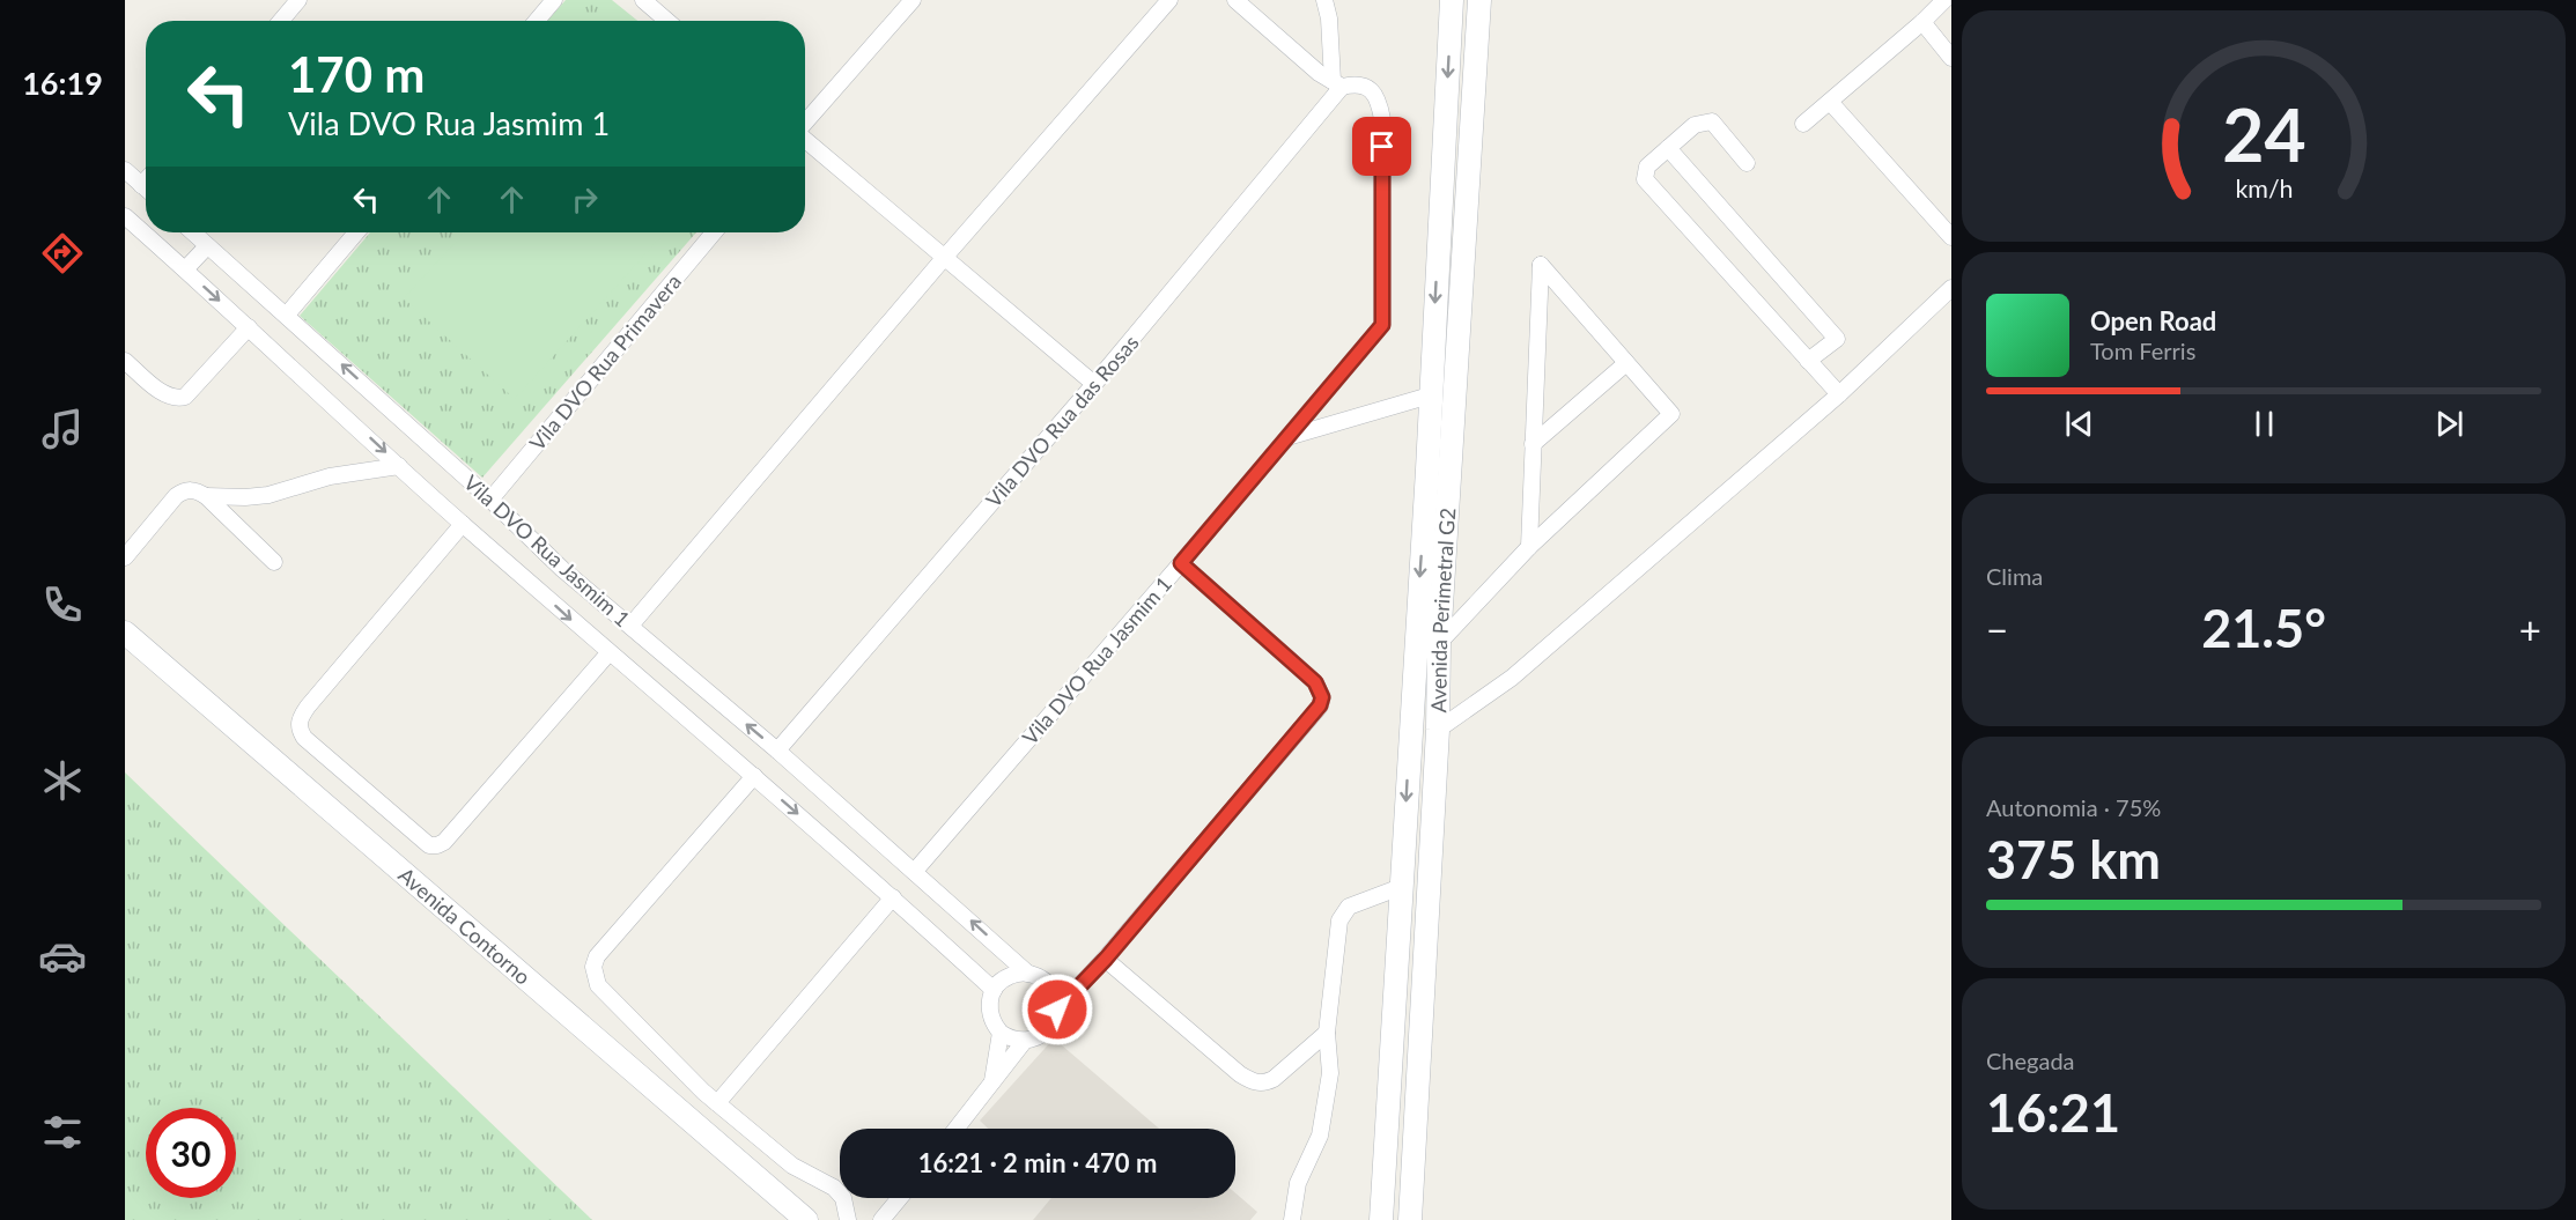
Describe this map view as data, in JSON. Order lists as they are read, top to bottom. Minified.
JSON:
{"streets":{"street":["Vila DVO Rua Primavera","Vila DVO Rua das Rosas","Vila DVO Rua Jasmim 1","Avenida Perimetral G2","Avenida Contorno"]},"crossings":[["Vila DVO Rua Primavera","Vila DVO Rua Jasmim 1"],["Vila DVO Rua das Rosas","Vila DVO Rua Jasmim 1"]],"page":{"tabs":"16:19","turn":["170 m","Vila DVO Rua Jasmim 1"],"song":["Open Road","Tom Ferris"],"tile":["Clima",["Autonomia · 75%","375 km"],["Chegada","16:21"]],"heat":["−","21.5°","+"],"limit":"30","trip":"16:21 · 2 min · 470 m","gauge":["24","km/h"]}}
